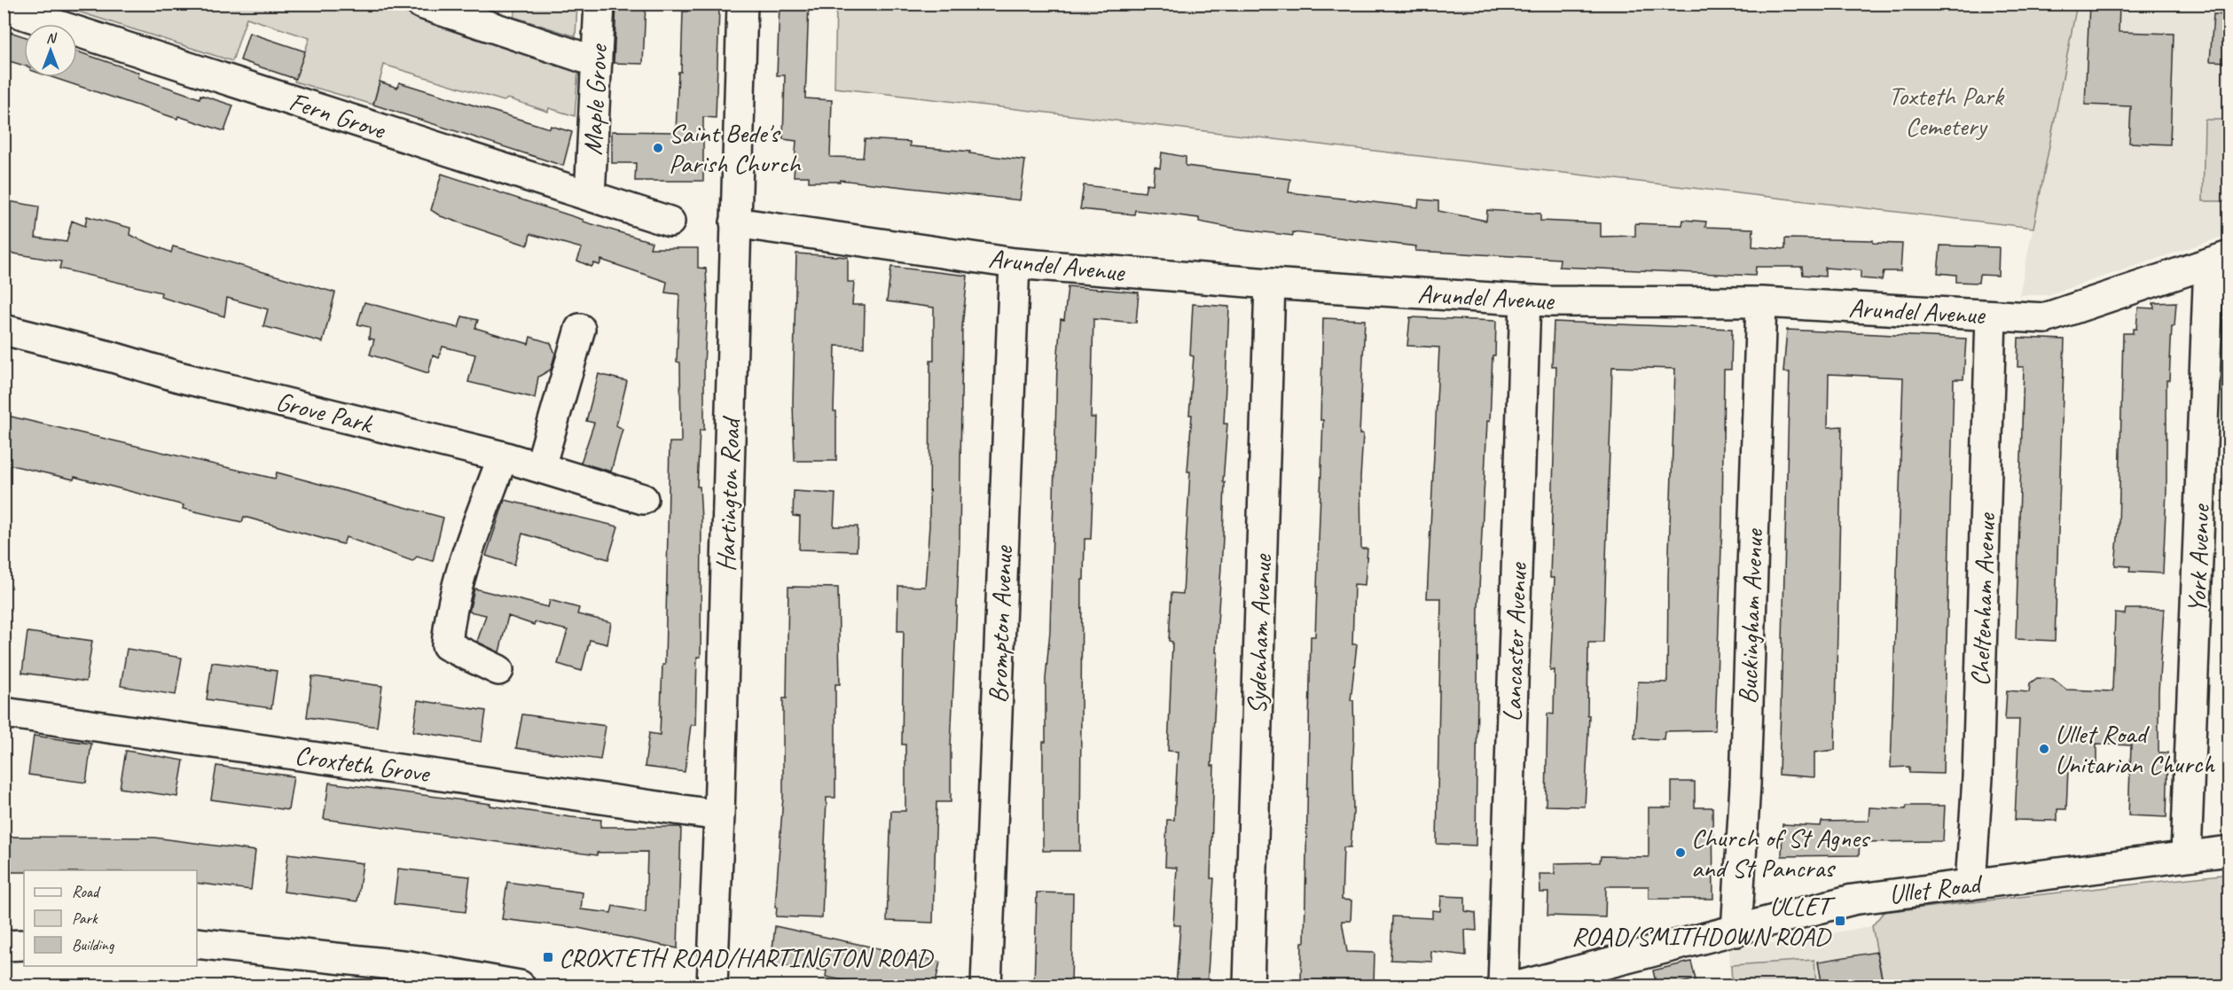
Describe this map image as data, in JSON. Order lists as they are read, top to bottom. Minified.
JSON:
{"streets":{"street":["Maple Grove","Fern Grove","Arundel Avenue","Grove Park","Hartington Road","York Avenue","Cheltenham Avenue","Buckingham Avenue","Brompton Avenue","Sydenham Avenue","Lancaster Avenue","Croxteth Grove","Ullet Road"]},"crossings":[["Maple Grove","Fern Grove"],["Arundel Avenue","Hartington Road"],["Arundel Avenue","York Avenue"],["Arundel Avenue","Cheltenham Avenue"],["Arundel Avenue","Buckingham Avenue"],["Arundel Avenue","Brompton Avenue"],["Arundel Avenue","Sydenham Avenue"],["Arundel Avenue","Lancaster Avenue"],["Hartington Road","Croxteth Grove"],["York Avenue","Ullet Road"],["Cheltenham Avenue","Ullet Road"],["Buckingham Avenue","Ullet Road"]],"parks":["Toxteth Park Cemetery"],"places":{"other":["Saint Bede's Parish Church","Ullet Road Unitarian Church","Church of St Agnes and St Pancras"],"transit":["ULLET ROAD/SMITHDOWN ROAD","CROXTETH ROAD/HARTINGTON ROAD"]},"legend":["Road","Park","Building"],"north":"top"}
